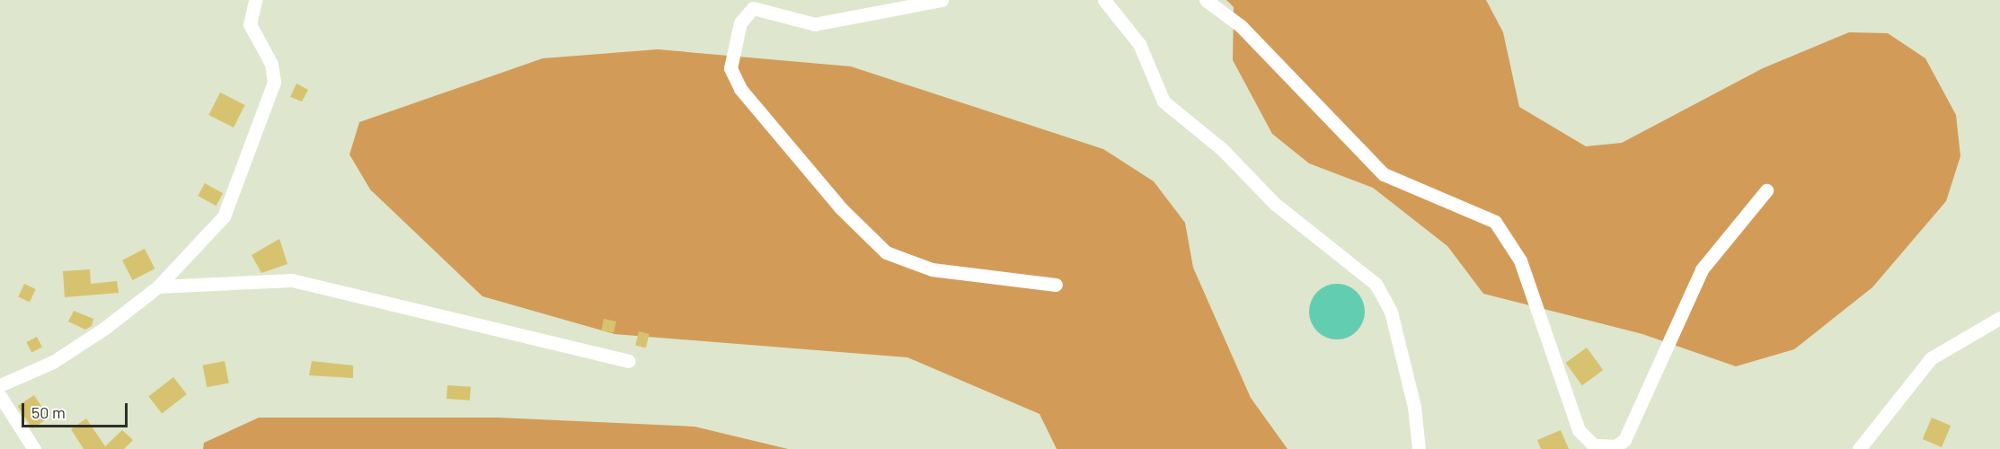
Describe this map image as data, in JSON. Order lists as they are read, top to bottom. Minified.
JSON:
{"scale_bar":"50 m"}
